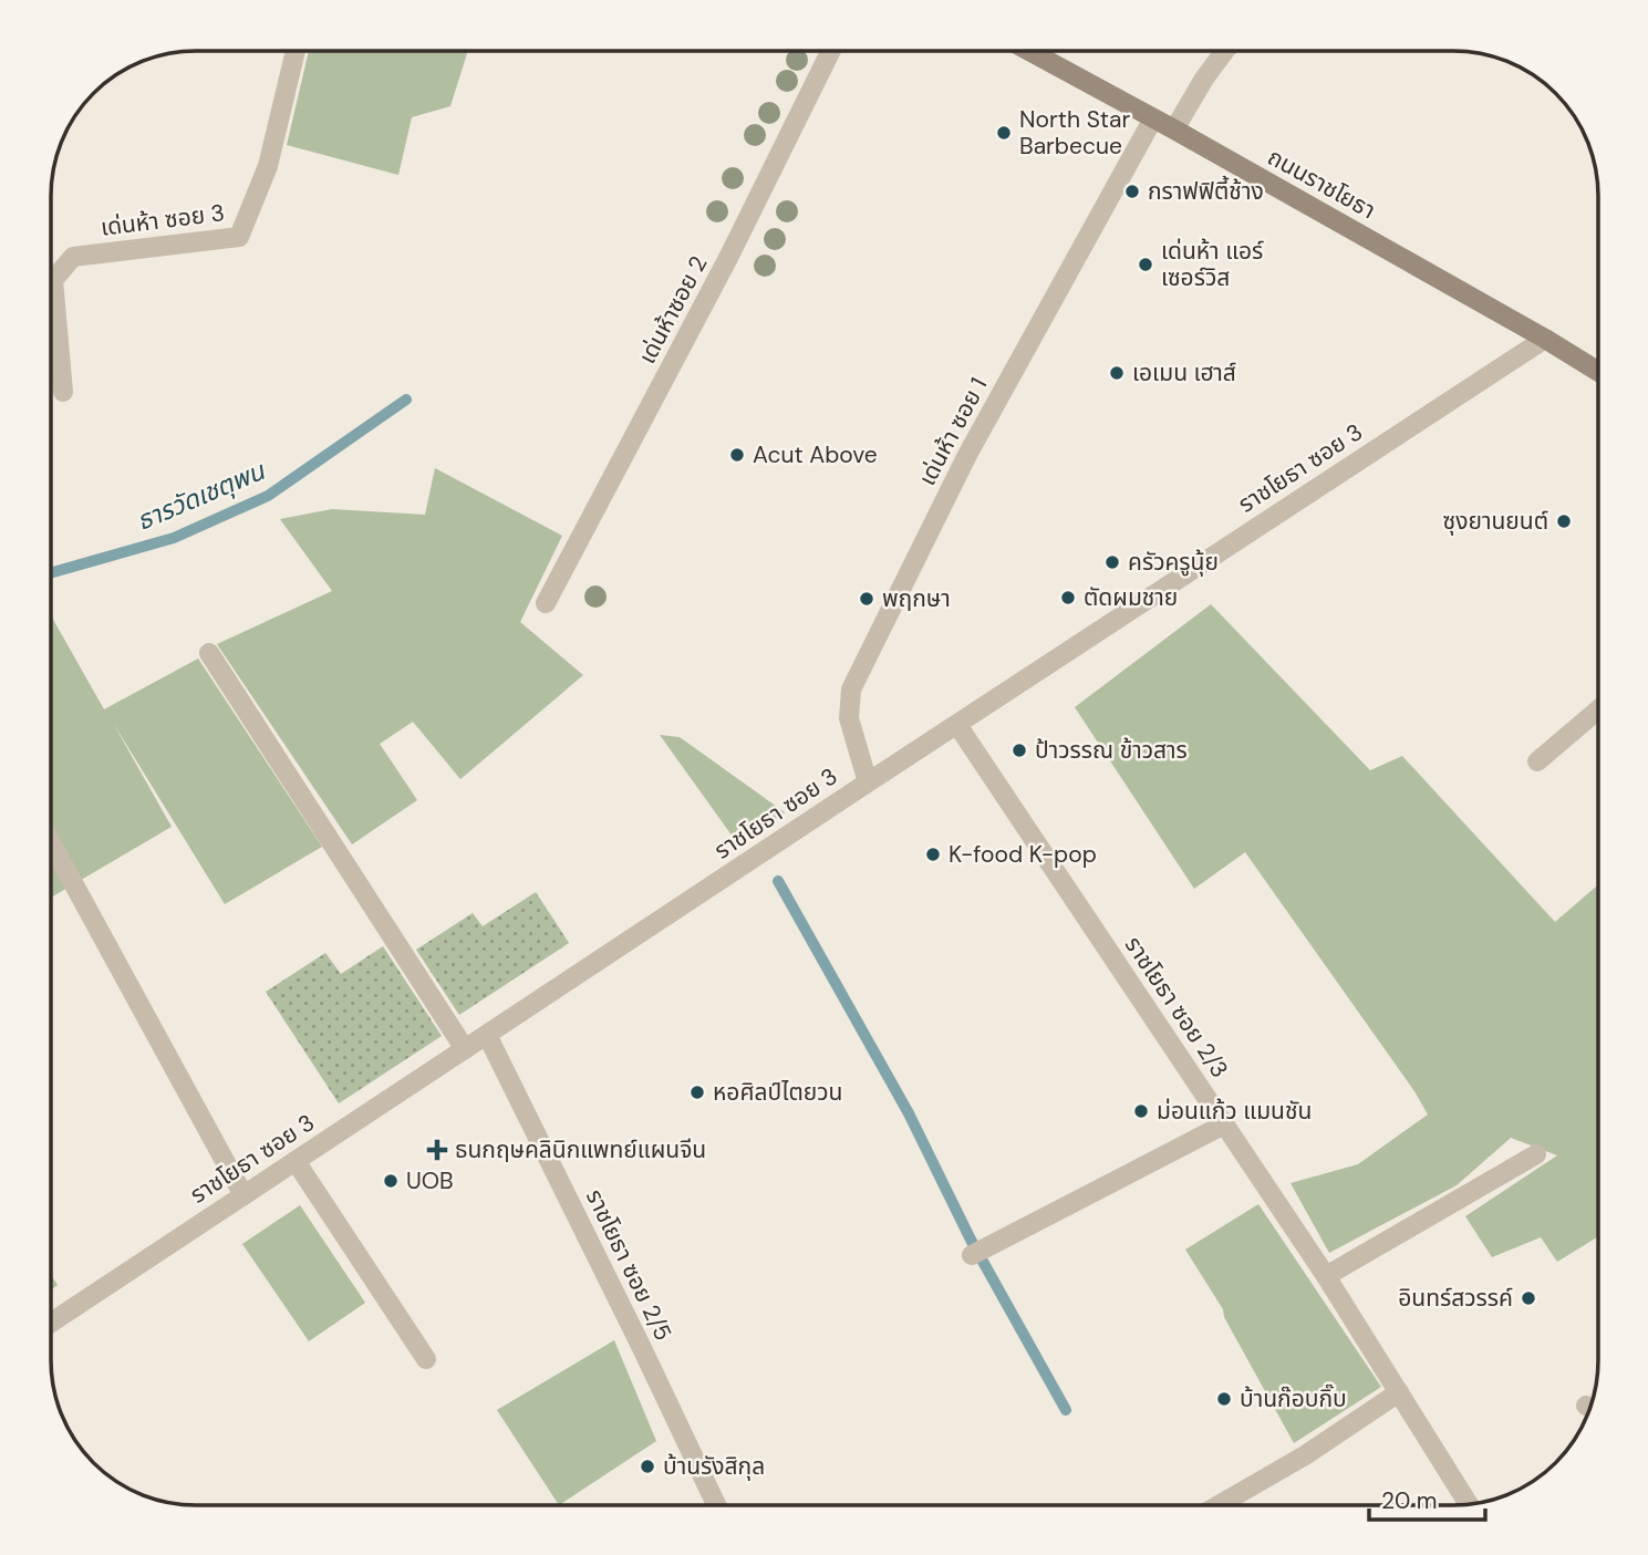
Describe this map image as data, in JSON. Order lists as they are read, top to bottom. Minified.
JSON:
{"streets":{"main road":["ถนนราชโยธา"],"street":["เด่นห้า ซอย 3","เด่นห้าซอย 2","เด่นห้า ซอย 1","ราชโยธา ซอย 3","ราชโยธา ซอย 2/3","ราชโยธา ซอย 2/5"]},"crossings":[["ถนนราชโยธา","เด่นห้า ซอย 1"],["ถนนราชโยธา","ราชโยธา ซอย 3"],["เด่นห้า ซอย 1","ราชโยธา ซอย 3"],["ราชโยธา ซอย 3","ราชโยธา ซอย 2/3"],["ราชโยธา ซอย 3","ราชโยธา ซอย 2/5"]],"water":["ธารวัดเชตุพน"],"places":{"other":["North Star Barbecue","กราฟฟิตี้ช้าง","เด่นห้า แอร์ เซอร์วิส","เอเมน เฮาส์","Acut Above","ซุงยานยนต์","ครัวครูนุ้ย","ตัดผมชาย","พฤกษา","ป้าวรรณ ข้าวสาร","K-food K-pop","หอศิลป์ไตยวน","ม่อนแก้ว แมนชัน","UOB","อินทร์สวรรค์","บ้านก๊อบกิ๊บ","บ้านรังสิกุล"],"health":["ธนกฤษคลินิกแพทย์แผนจีน"]},"scale_bar":"20 m"}
